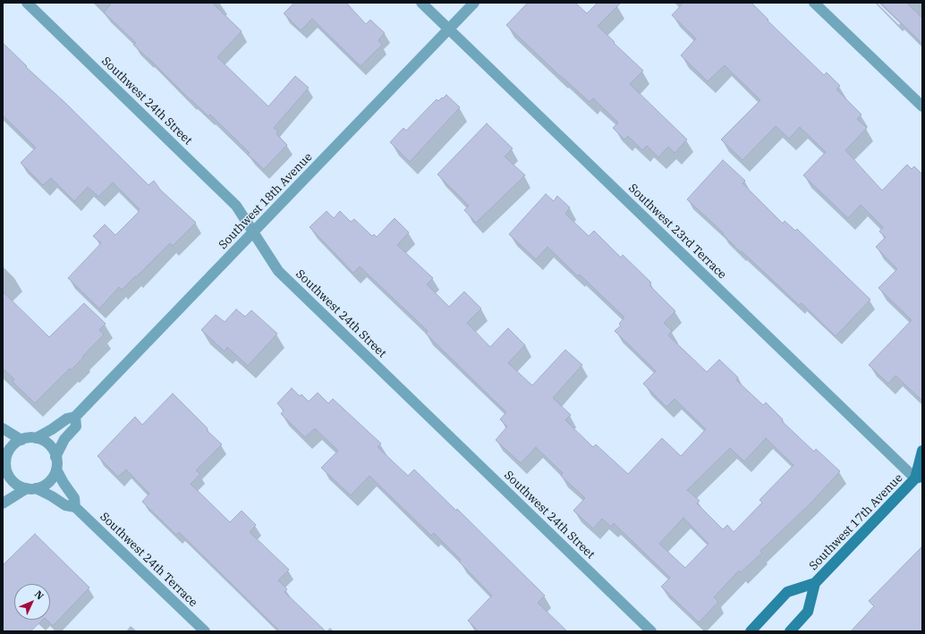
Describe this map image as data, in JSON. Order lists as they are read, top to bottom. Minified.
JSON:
{"streets":{"main road":["Southwest 17th Avenue"],"street":["Southwest 24th Street","Southwest 18th Avenue","Southwest 23rd Terrace","Southwest 24th Terrace"]},"crossings":[["Southwest 24th Street","Southwest 18th Avenue"],["Southwest 18th Avenue","Southwest 23rd Terrace"],["Southwest 18th Avenue","Southwest 24th Terrace"],["Southwest 23rd Terrace","Southwest 17th Avenue"]],"north":"top right"}
